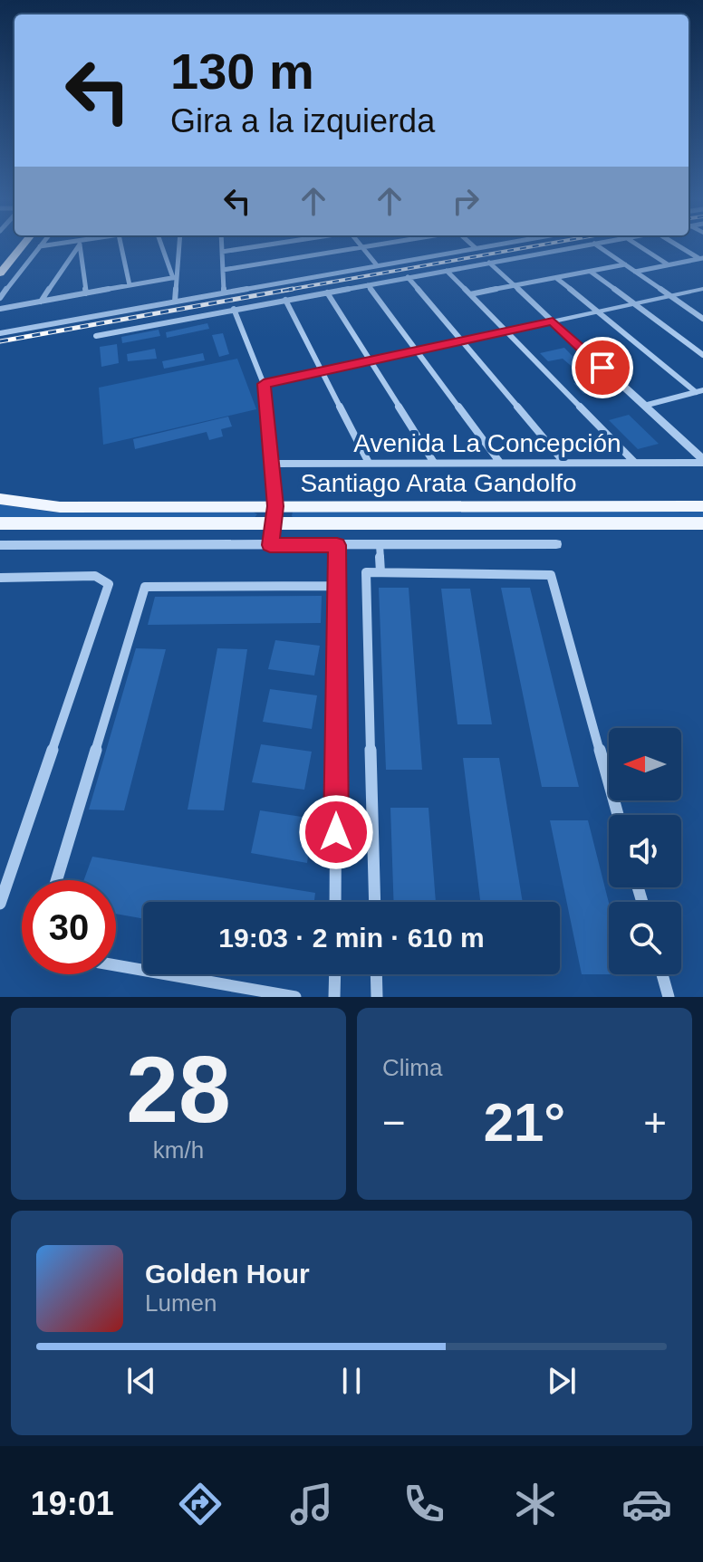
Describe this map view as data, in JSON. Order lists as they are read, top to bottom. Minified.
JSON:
{"streets":{"main road":["Santiago Arata Gandolfo"],"street":["Avenida La Concepción"]},"north":"left","page":{"turn":["130 m","Gira a la izquierda"],"limit":"30","trip":"19:03 · 2 min · 610 m","tile":[["28","km/h"],"Clima"],"heat":["−","21°","+"],"song":["Golden Hour","Lumen"],"tabs":"19:01"}}
